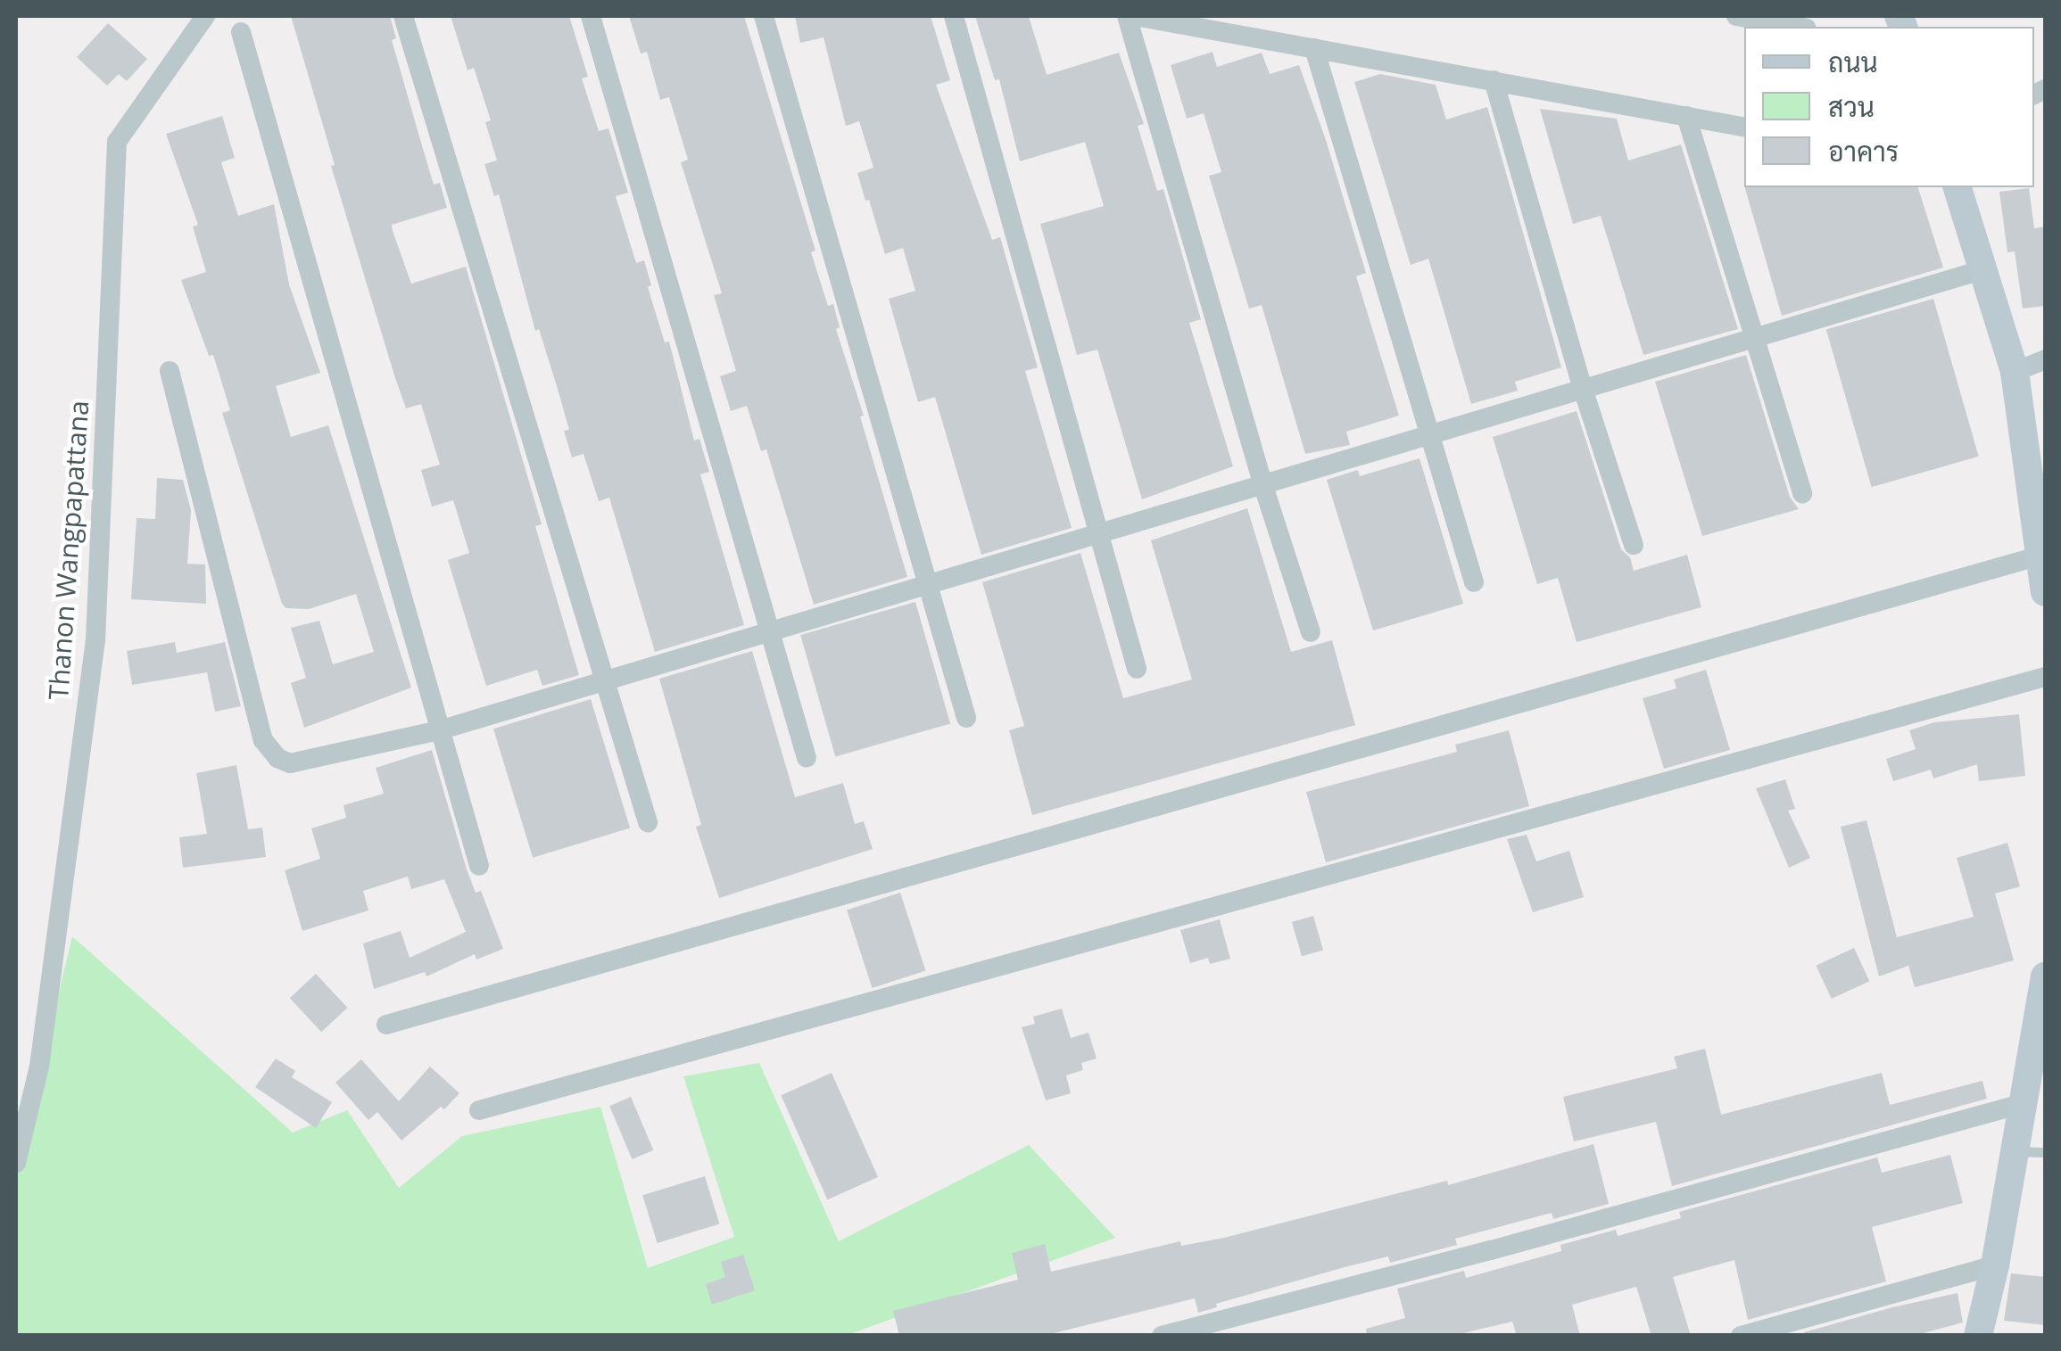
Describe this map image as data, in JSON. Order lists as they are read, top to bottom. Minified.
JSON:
{"streets":{"street":["Thanon Wangpapattana"]},"legend":["ถนน","สวน","อาคาร"]}
